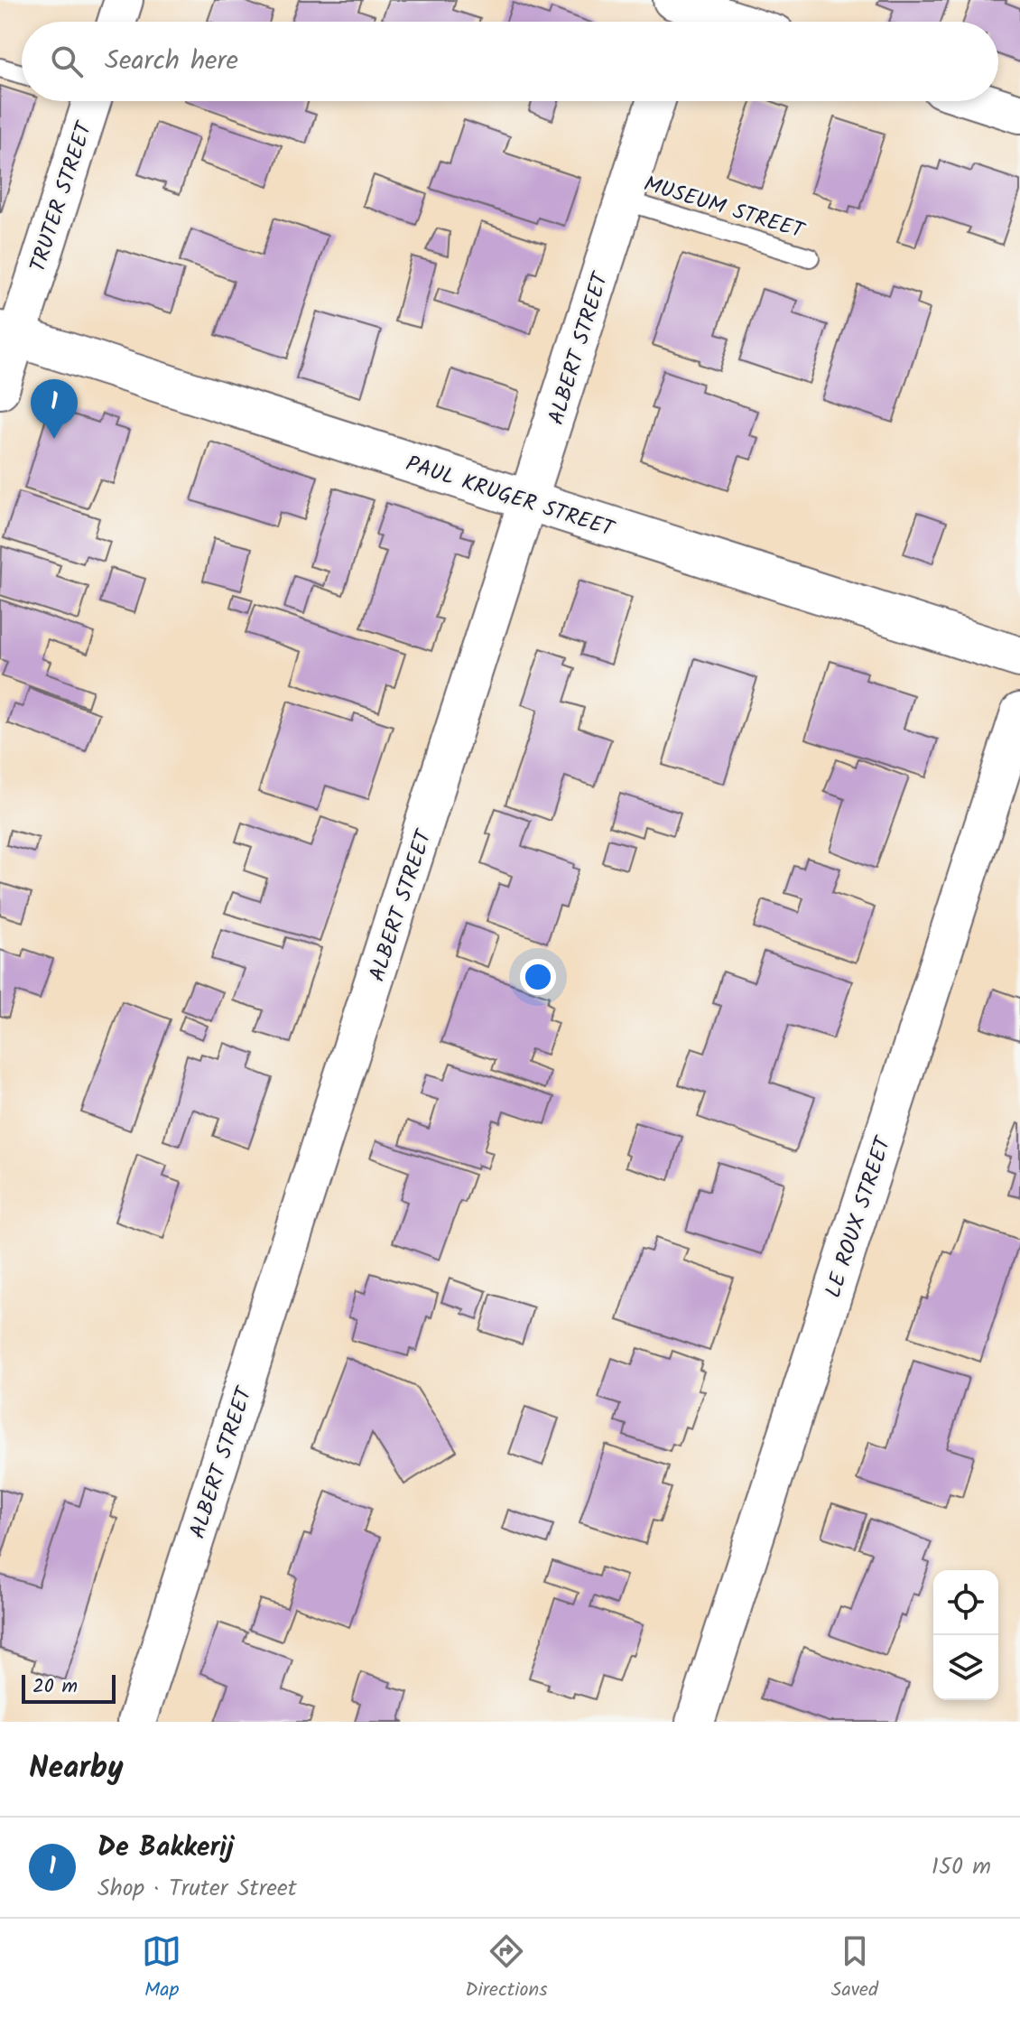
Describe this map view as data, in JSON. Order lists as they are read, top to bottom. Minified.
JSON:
{"streets":{"street":["TRUTER STREET","ALBERT STREET","PAUL KRUGER STREET","LE ROUX STREET"],"lane":["MUSEUM STREET"]},"crossings":[["TRUTER STREET","PAUL KRUGER STREET"],["MUSEUM STREET","ALBERT STREET"],["ALBERT STREET","PAUL KRUGER STREET"]],"scale_bar":"20 m","page":{"search":"Search here","pins":"1","scale":"20 m","heading":"Nearby","list":[{"mark":"1","name":"De Bakkerij","note":"Shop · Truter Street","value":"150 m"}],"nav":["Map","Directions","Saved"]}}
